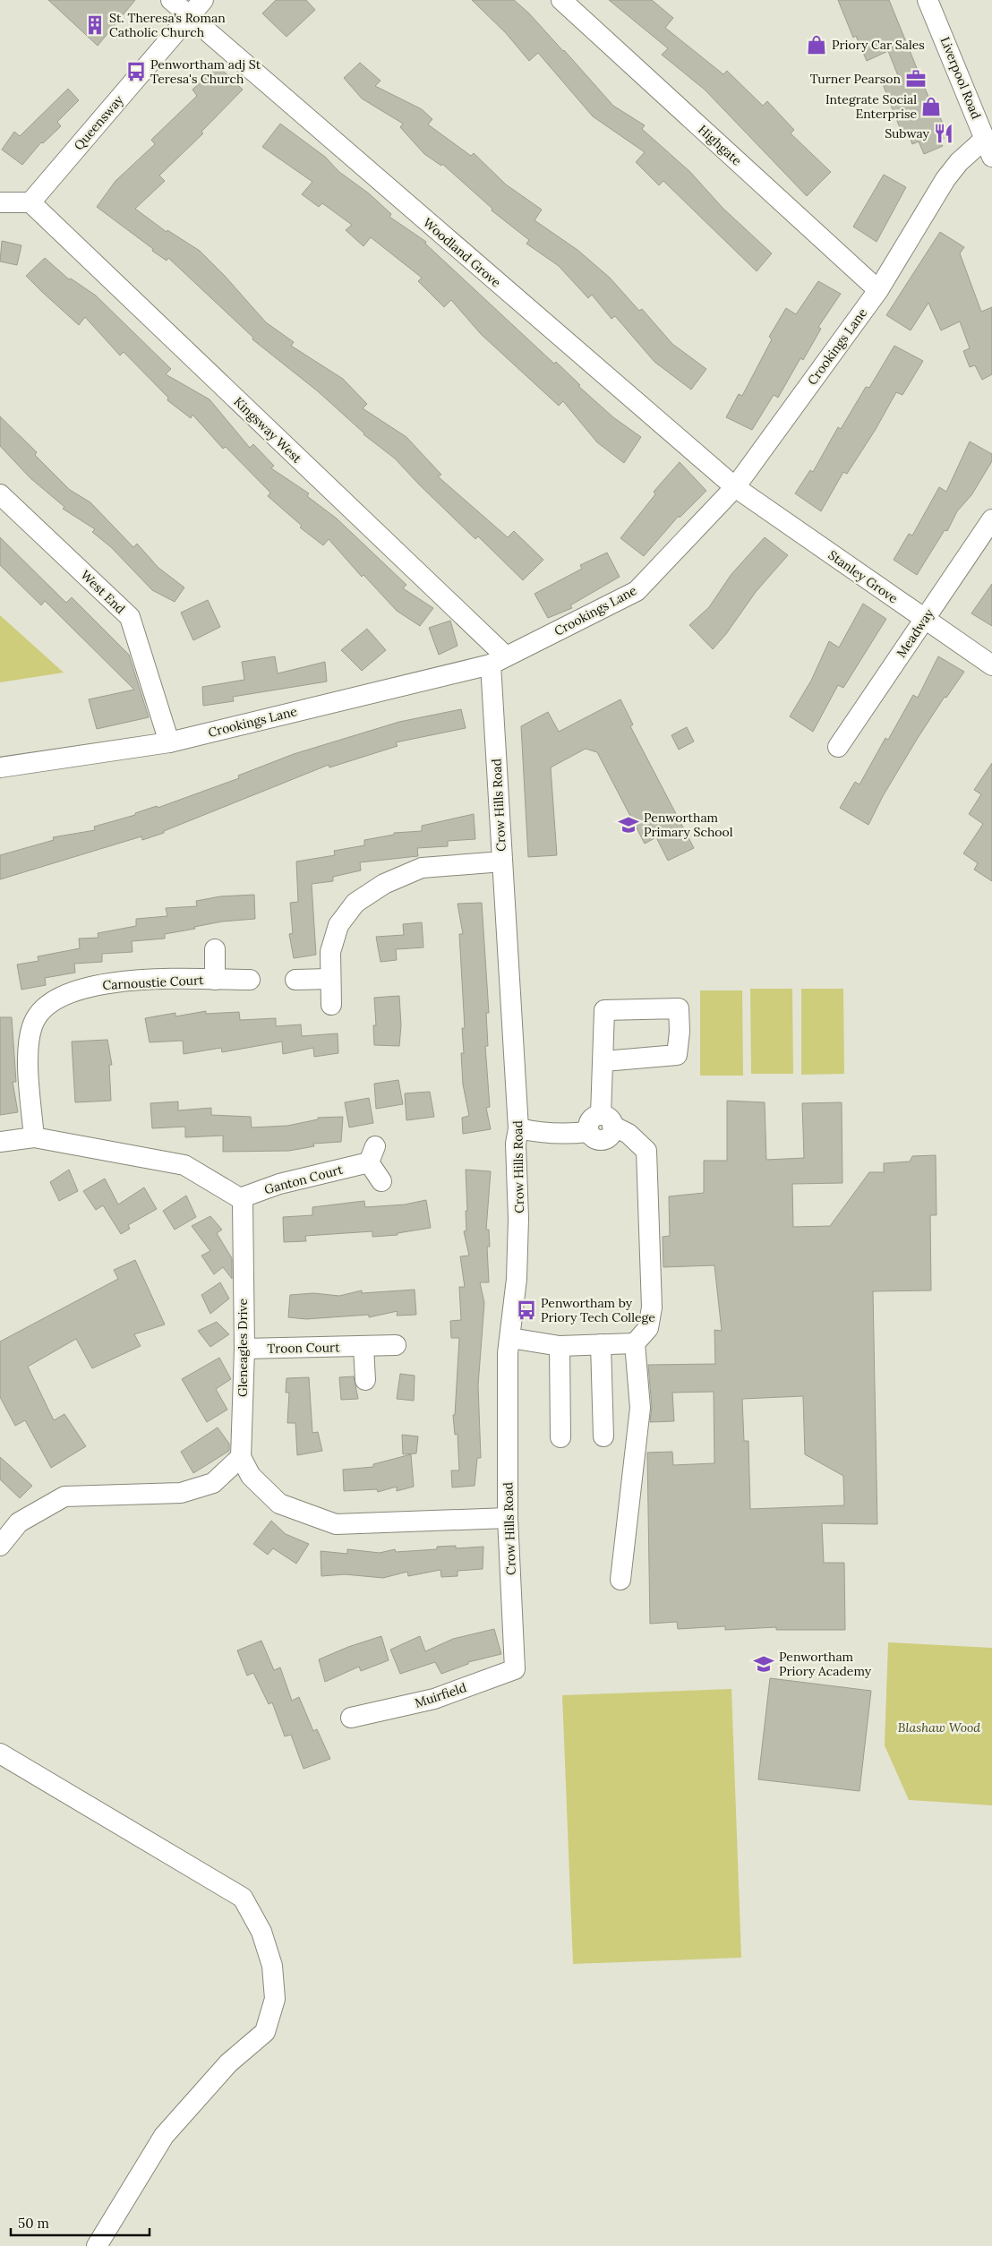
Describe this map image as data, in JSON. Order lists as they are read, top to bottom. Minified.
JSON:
{"streets":{"street":["Liverpool Road","Queensway","Highgate","Woodland Grove","Crookings Lane","Kingsway West","Stanley Grove","West End","Meadway","Crow Hills Road","Carnoustie Court","Ganton Court","Gleneagles Drive","Troon Court","Muirfield"]},"crossings":[["Liverpool Road","Crookings Lane"],["Queensway","Woodland Grove"],["Queensway","Kingsway West"],["Highgate","Crookings Lane"],["Woodland Grove","Crookings Lane"],["Woodland Grove","Stanley Grove"],["Crookings Lane","Kingsway West"],["Crookings Lane","Stanley Grove"],["Crookings Lane","West End"],["Crookings Lane","Crow Hills Road"],["Kingsway West","Crow Hills Road"],["Stanley Grove","Meadway"],["Crow Hills Road","Gleneagles Drive"],["Crow Hills Road","Muirfield"],["Ganton Court","Gleneagles Drive"],["Gleneagles Drive","Troon Court"]],"parks":["Blashaw Wood"],"places":{"building":["St. Theresa’s Roman Catholic Church"],"shop":["Priory Car Sales","Integrate Social Enterprise"],"bus stop":["Penwortham adj St Teresa's Church","Penwortham by Priory Tech College"],"office":["Turner Pearson"],"restaurant":["Subway"],"school or university":["Penwortham Primary School","Penwortham Priory Academy"]},"scale_bar":"50 m"}
